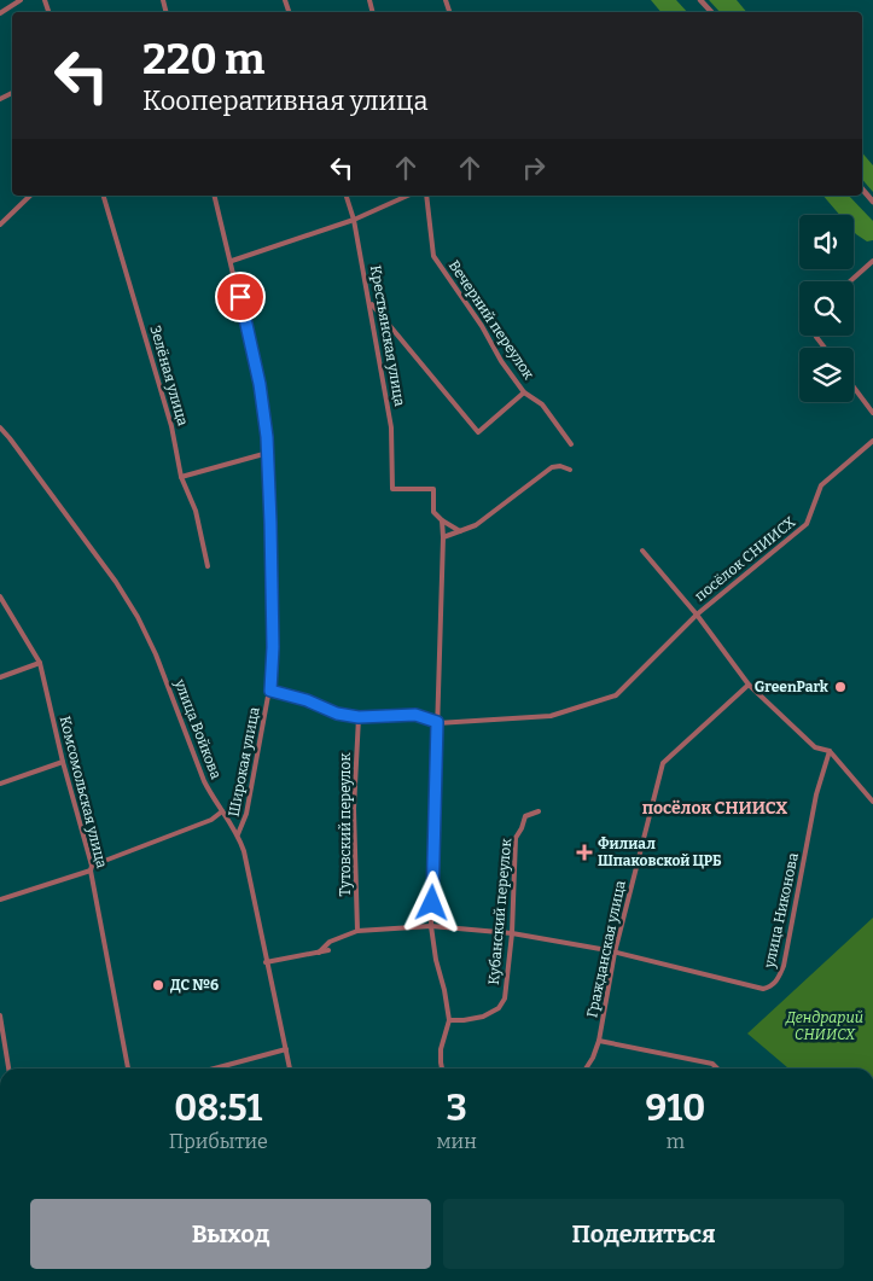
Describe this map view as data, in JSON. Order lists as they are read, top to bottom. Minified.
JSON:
{"streets":{"street":["Вечерний переулок","Крестьянская улица","Зелёная улица","посёлок СНИИСХ","улица Войкова","Широкая улица","Комсомольская улица","Тутовский переулок","улица Никонова","Кубанский переулок","Гражданская улица"]},"crossings":[["посёлок СНИИСХ","улица Никонова"],["посёлок СНИИСХ","Гражданская улица"],["улица Войкова","Широкая улица"],["улица Никонова","Гражданская улица"]],"districts":["посёлок СНИИСХ"],"parks":["Дендрарий СНИИСХ"],"places":{"other":["GreenPark","ДС №6"],"health":["Филиал Шпаковской ЦРБ"]},"page":{"turn":["220 m","Кооперативная улица"],"eta":["08:51","Прибытие","3","мин","910","m"],"buttons":["Выход","Поделиться"]}}
